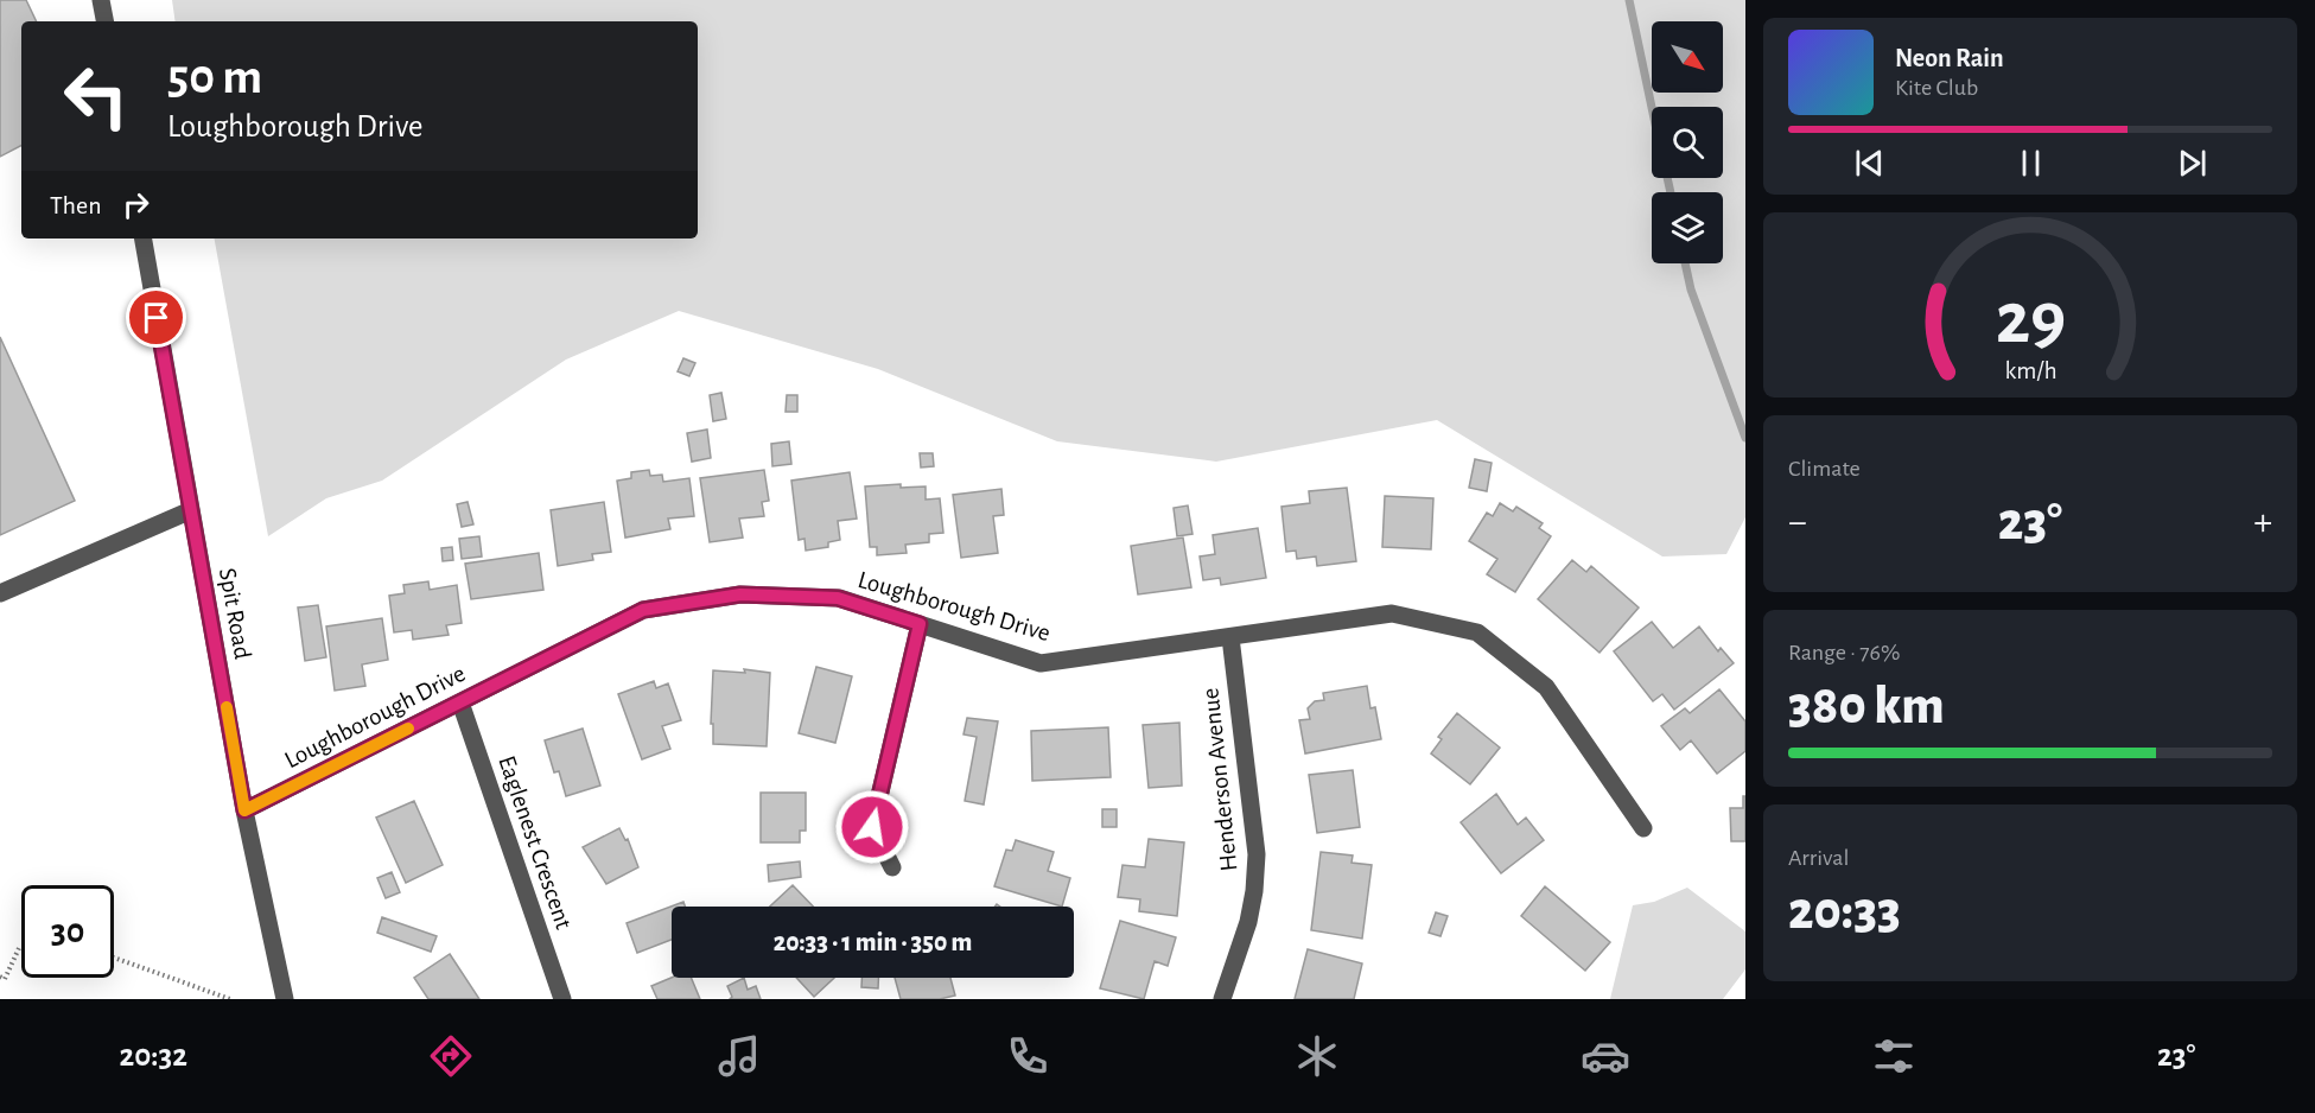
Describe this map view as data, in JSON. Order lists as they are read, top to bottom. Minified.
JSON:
{"streets":{"street":["Loughborough Drive","Spit Road","Henderson Avenue","Eaglenest Crescent"]},"crossings":[["Loughborough Drive","Spit Road"],["Loughborough Drive","Henderson Avenue"],["Loughborough Drive","Eaglenest Crescent"]],"north":"bottom right","page":{"turn":["50 m","Loughborough Drive"],"song":["Neon Rain","Kite Club"],"then":"Then","tile":["Climate",["Range · 76%","380 km"],["Arrival","20:33"]],"heat":["−","23°","+"],"limit":"30","trip":"20:33 · 1 min · 350 m","tabs":["20:32","23°"],"gauge":["29","km/h"]}}
